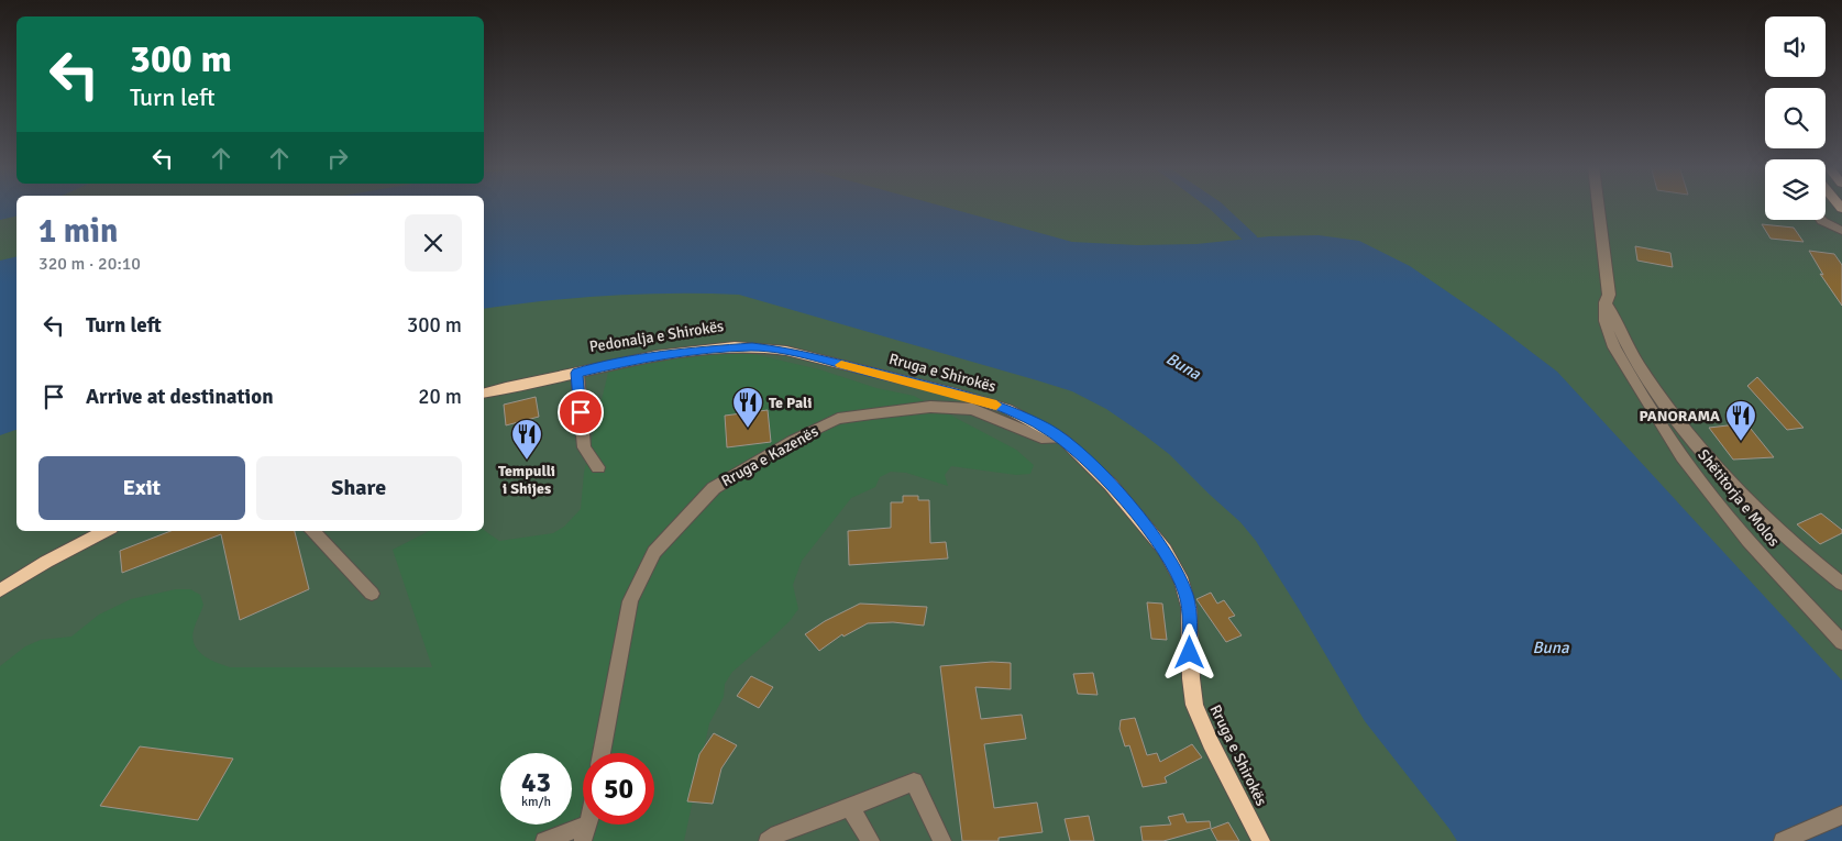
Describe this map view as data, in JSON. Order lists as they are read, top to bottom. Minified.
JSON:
{"streets":{"main road":["Rruga e Shirokës"],"street":["Rruga e Kazenës","Shëtitorja e Molos"]},"crossings":[["Rruga e Shirokës","Rruga e Kazenës"]],"water":["Buna"],"places":{"restaurant":["Te Pali","PANORAMA","Tempulli i Shijes"]},"page":{"turn":["300 m","Turn left"],"heading":["1 min","320 m · 20:10"],"list":[{"name":"Turn left","value":"300 m"},{"name":"Arrive at destination","value":"20 m"}],"buttons":["Exit","Share"],"speed":"43 km/h","limit":"50"}}
